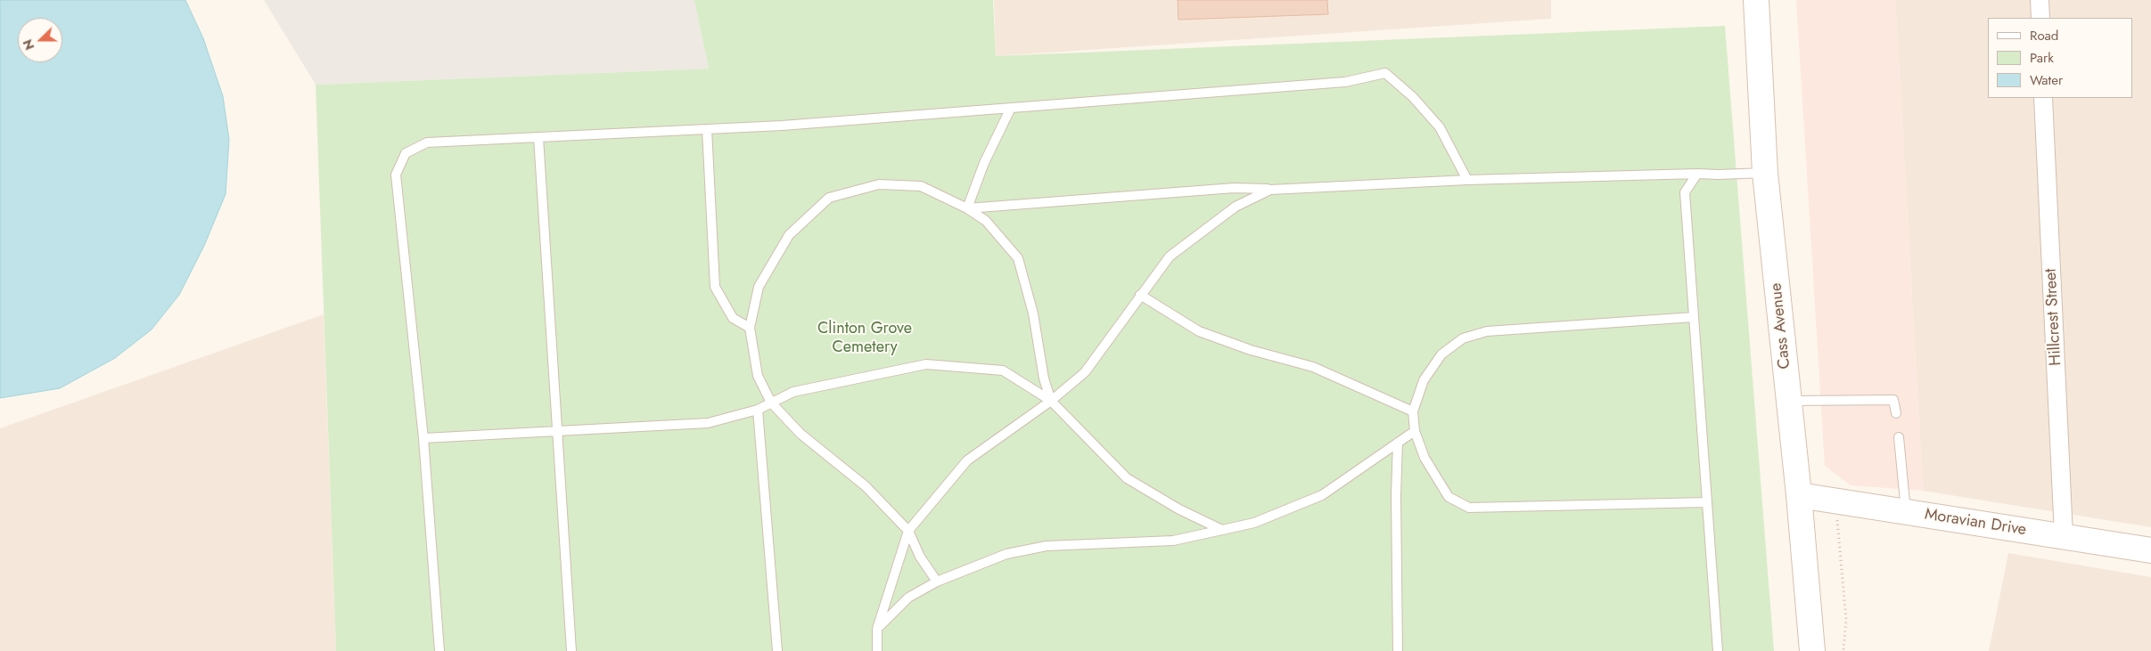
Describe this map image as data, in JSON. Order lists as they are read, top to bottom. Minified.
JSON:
{"streets":{"main road":["Cass Avenue","Moravian Drive"],"street":["Hillcrest Street"]},"crossings":[["Hillcrest Street","Moravian Drive"],["Cass Avenue","Moravian Drive"]],"parks":["Clinton Grove Cemetery"],"legend":["Road","Park","Water"],"north":"left"}
